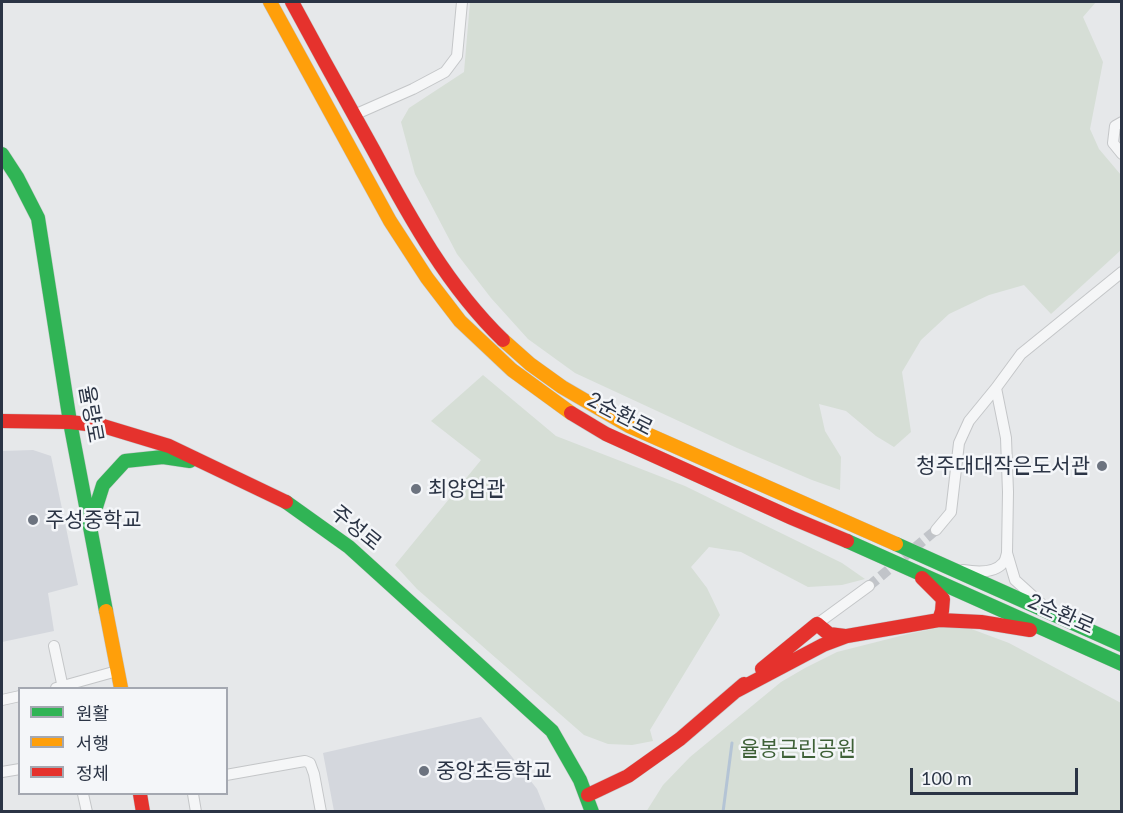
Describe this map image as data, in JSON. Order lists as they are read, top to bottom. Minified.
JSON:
{"streets":{"street":["율량로","2순환로","주성로"]},"crossings":[["율량로","주성로"]],"parks":["율봉근린공원"],"places":["청주대대작은도서관","최양업관","주성중학교","중앙초등학교"],"legend":["원활","서행","정체"],"scale_bar":"100 m"}
